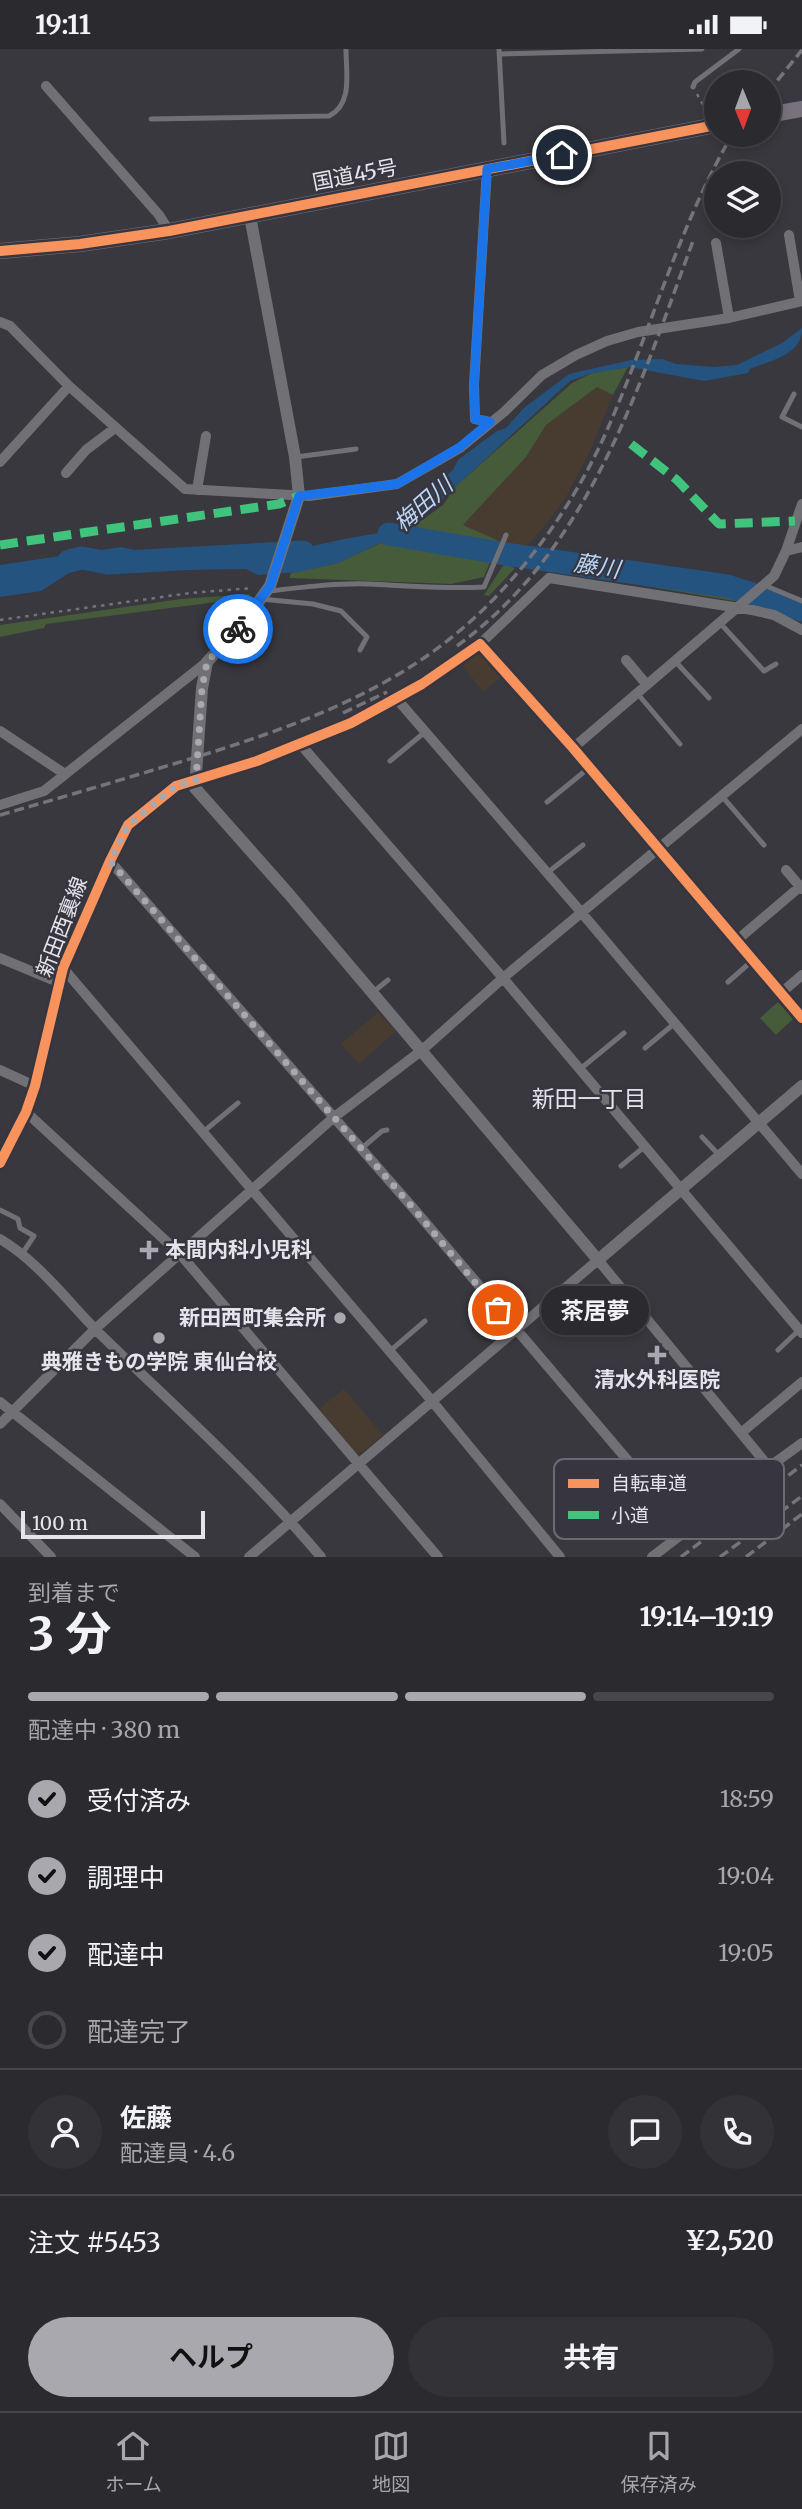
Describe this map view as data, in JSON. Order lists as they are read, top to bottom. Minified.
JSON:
{"streets":{"highway":["国道45号"],"street":["新田西裏線"]},"districts":["新田一丁目"],"water":["梅田川","藤川"],"places":{"health":["本間内科小児科","清水外科医院"],"other":["茶居夢","新田西町集会所","典雅きもの学院 東仙台校"]},"legend":["自転車道","小道"],"scale_bar":"100 m","north":"bottom","page":{"status":"19:11","bubble":"茶居夢","scale":"100 m","heading":["3 分","到着まで","19:14–19:19"],"panel":["佐藤","配達員 · 4.6","注文 #5453","¥2,520"],"bar":"配達中 · 380 m","list":[["受付済み","18:59"],["調理中","19:04"],["配達中","19:05"],"配達完了"],"buttons":["ヘルプ","共有"],"tabs":["ホーム","地図","保存済み"]}}
